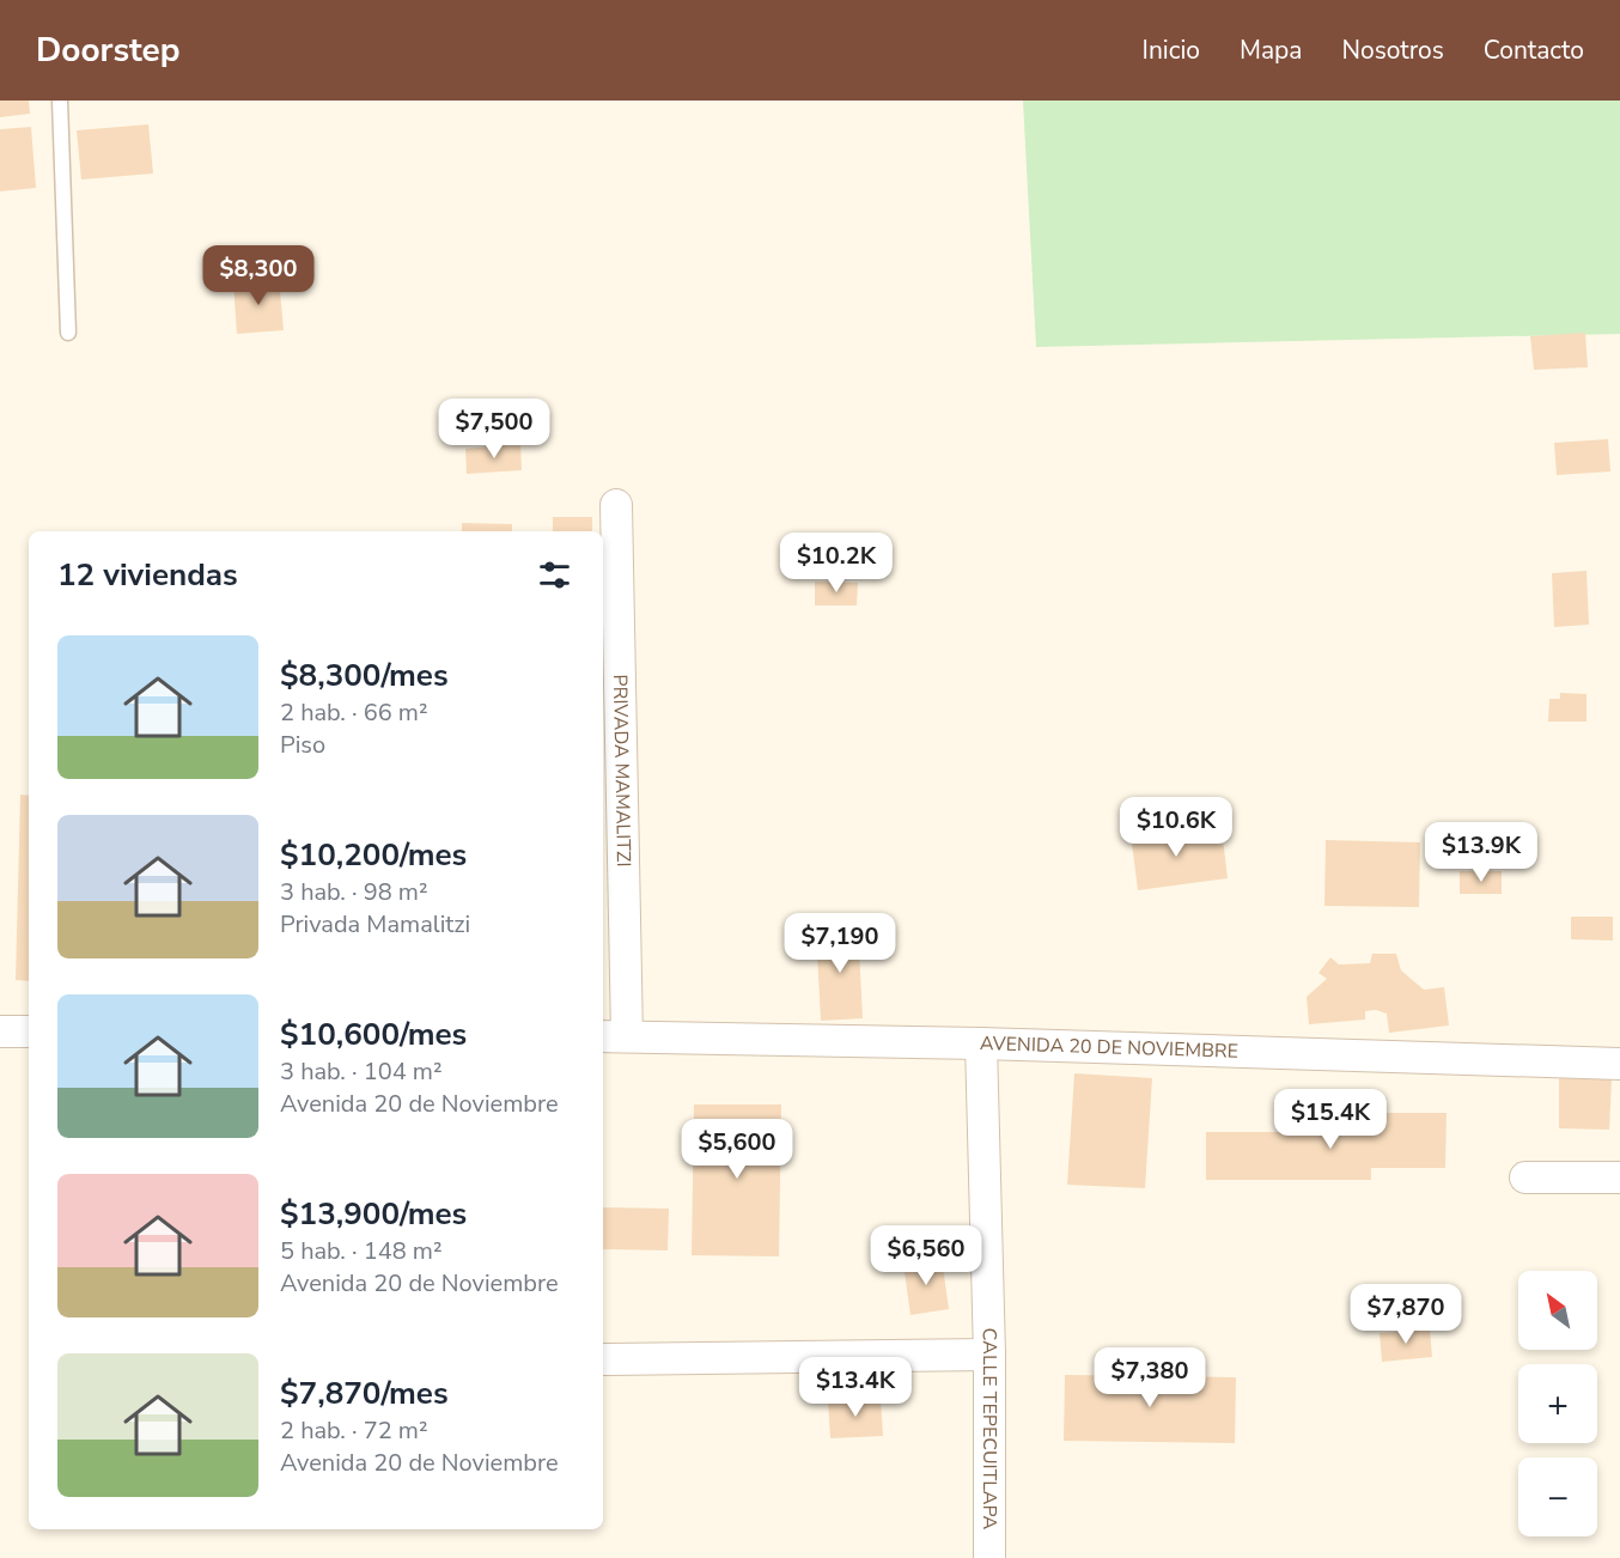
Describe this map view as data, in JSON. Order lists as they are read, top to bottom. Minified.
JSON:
{"streets":{"street":["PRIVADA MAMALITZI","AVENIDA 20 DE NOVIEMBRE","CALLE TEPECUITLAPA"]},"crossings":[["PRIVADA MAMALITZI","AVENIDA 20 DE NOVIEMBRE"],["AVENIDA 20 DE NOVIEMBRE","CALLE TEPECUITLAPA"]],"north":"top left","page":{"header":"Doorstep","nav":["Inicio","Mapa","Nosotros","Contacto"],"price":["$8,300","$7,500","$10.2K","$10.6K","$13.9K","$7,190","$15.4K","$5,600","$6,560","$7,870","$7,380","$13.4K"],"heading":"12 viviendas","list":[{"name":"$8,300/mes","note":"2 hab. · 66 m² · Piso"},{"name":"$10,200/mes","note":"3 hab. · 98 m² · Privada Mamalitzi"},{"name":"$10,600/mes","note":"3 hab. · 104 m² · Avenida 20 de Noviembre"},{"name":"$13,900/mes","note":"5 hab. · 148 m² · Avenida 20 de Noviembre"},{"name":"$7,870/mes","note":"2 hab. · 72 m² · Avenida 20 de Noviembre"}],"map_buttons":["+","−"]}}
